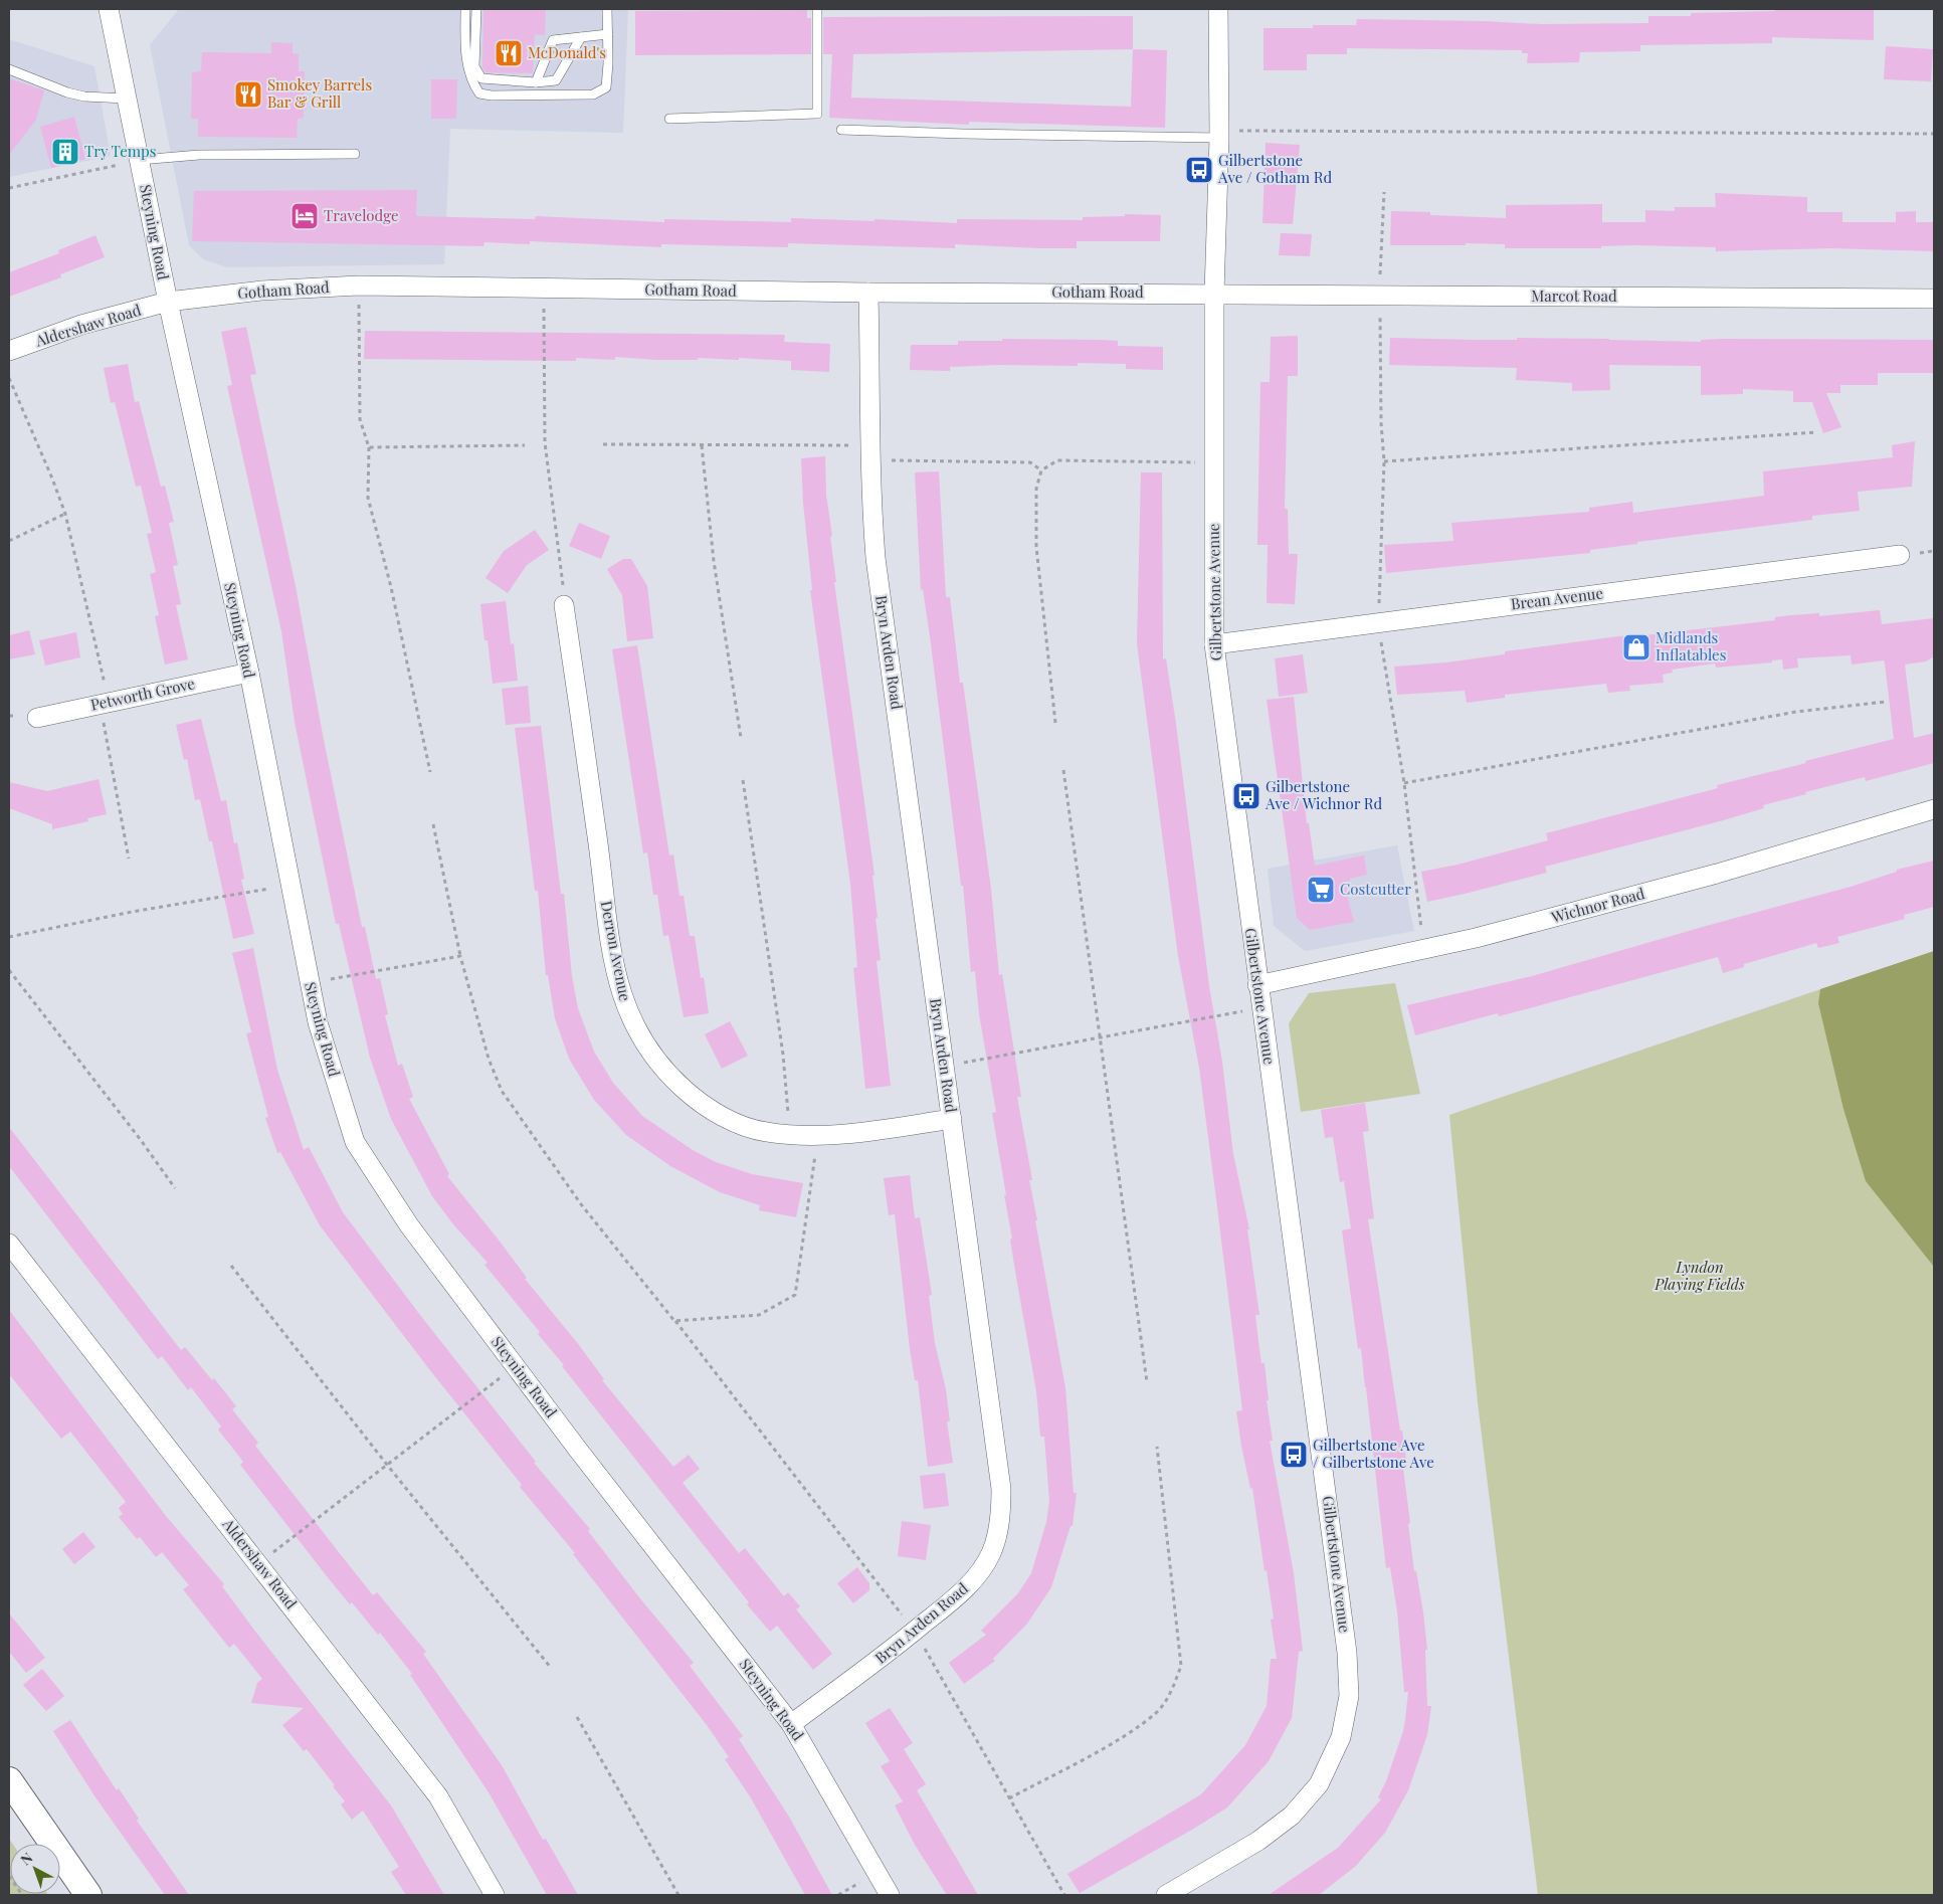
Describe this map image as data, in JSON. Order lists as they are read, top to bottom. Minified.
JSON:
{"streets":{"street":["Steyning Road","Gotham Road","Marcot Road","Aldershaw Road","Gilbertstone Avenue","Brean Avenue","Bryn Arden Road","Petworth Grove","Wichnor Road","Derron Avenue"]},"crossings":[["Steyning Road","Gotham Road"],["Steyning Road","Aldershaw Road"],["Steyning Road","Bryn Arden Road"],["Steyning Road","Petworth Grove"],["Gotham Road","Marcot Road"],["Gotham Road","Aldershaw Road"],["Gotham Road","Gilbertstone Avenue"],["Gotham Road","Bryn Arden Road"],["Marcot Road","Gilbertstone Avenue"],["Gilbertstone Avenue","Brean Avenue"],["Gilbertstone Avenue","Wichnor Road"],["Bryn Arden Road","Derron Avenue"]],"parks":["Lyndon Playing Fields"],"places":{"restaurant":["McDonald's","Smokey Barrels Bar & Grill"],"building":["Try Temps"],"bus stop":["Gilbertstone Ave / Gotham Rd","Gilbertstone Ave / Wichnor Rd","Gilbertstone Ave / Gilbertstone Ave"],"hotel":["Travelodge"],"shop":["Midlands Inflatables"],"supermarket":["Costcutter"]},"north":"top left"}
